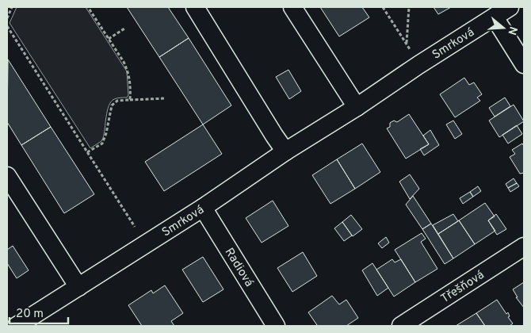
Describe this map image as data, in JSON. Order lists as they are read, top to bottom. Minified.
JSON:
{"streets":{"street":["Smrková","Radiová","Třešňová"]},"crossings":[["Smrková","Radiová"]],"scale_bar":"20 m","north":"right"}
